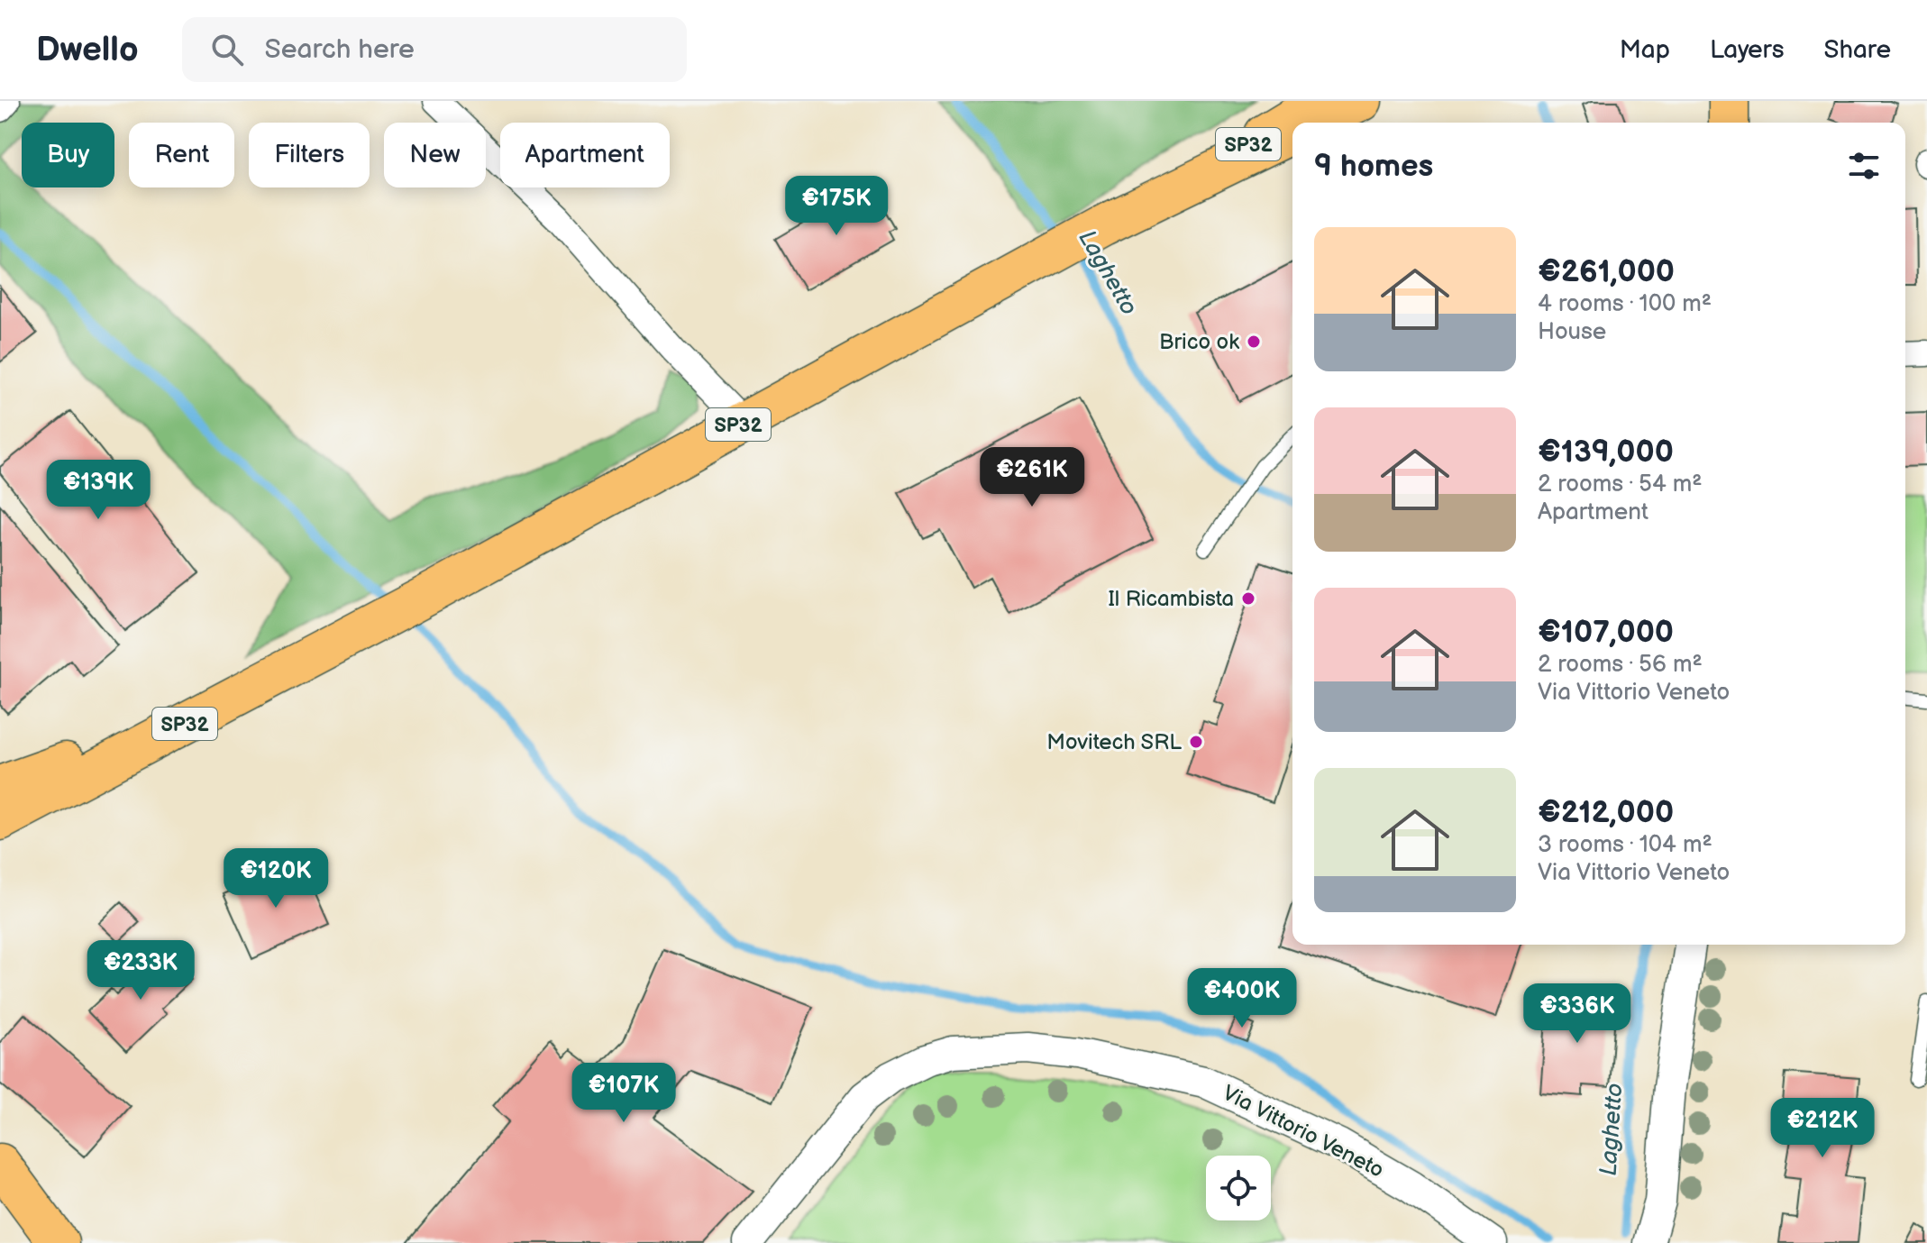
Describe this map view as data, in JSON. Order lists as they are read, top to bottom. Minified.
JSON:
{"streets":{"main road":["SP32"],"street":["Via Vittorio Veneto"]},"water":["Laghetto"],"places":["Brico ok","Il Ricambista","Movitech SRL"],"page":{"header":"Dwello","search":"Search here","nav":["Map","Layers","Share"],"chip":["Buy","Rent","Filters","New","Apartment"],"heading":"9 homes","price":["€175K","€261K","€139K","€120K","€233K","€400K","€336K","€107K","€212K"],"list":[{"name":"€261,000","note":"4 rooms · 100 m² · House"},{"name":"€139,000","note":"2 rooms · 54 m² · Apartment"},{"name":"€107,000","note":"2 rooms · 56 m² · Via Vittorio Veneto"},{"name":"€212,000","note":"3 rooms · 104 m² · Via Vittorio Veneto"}]}}
